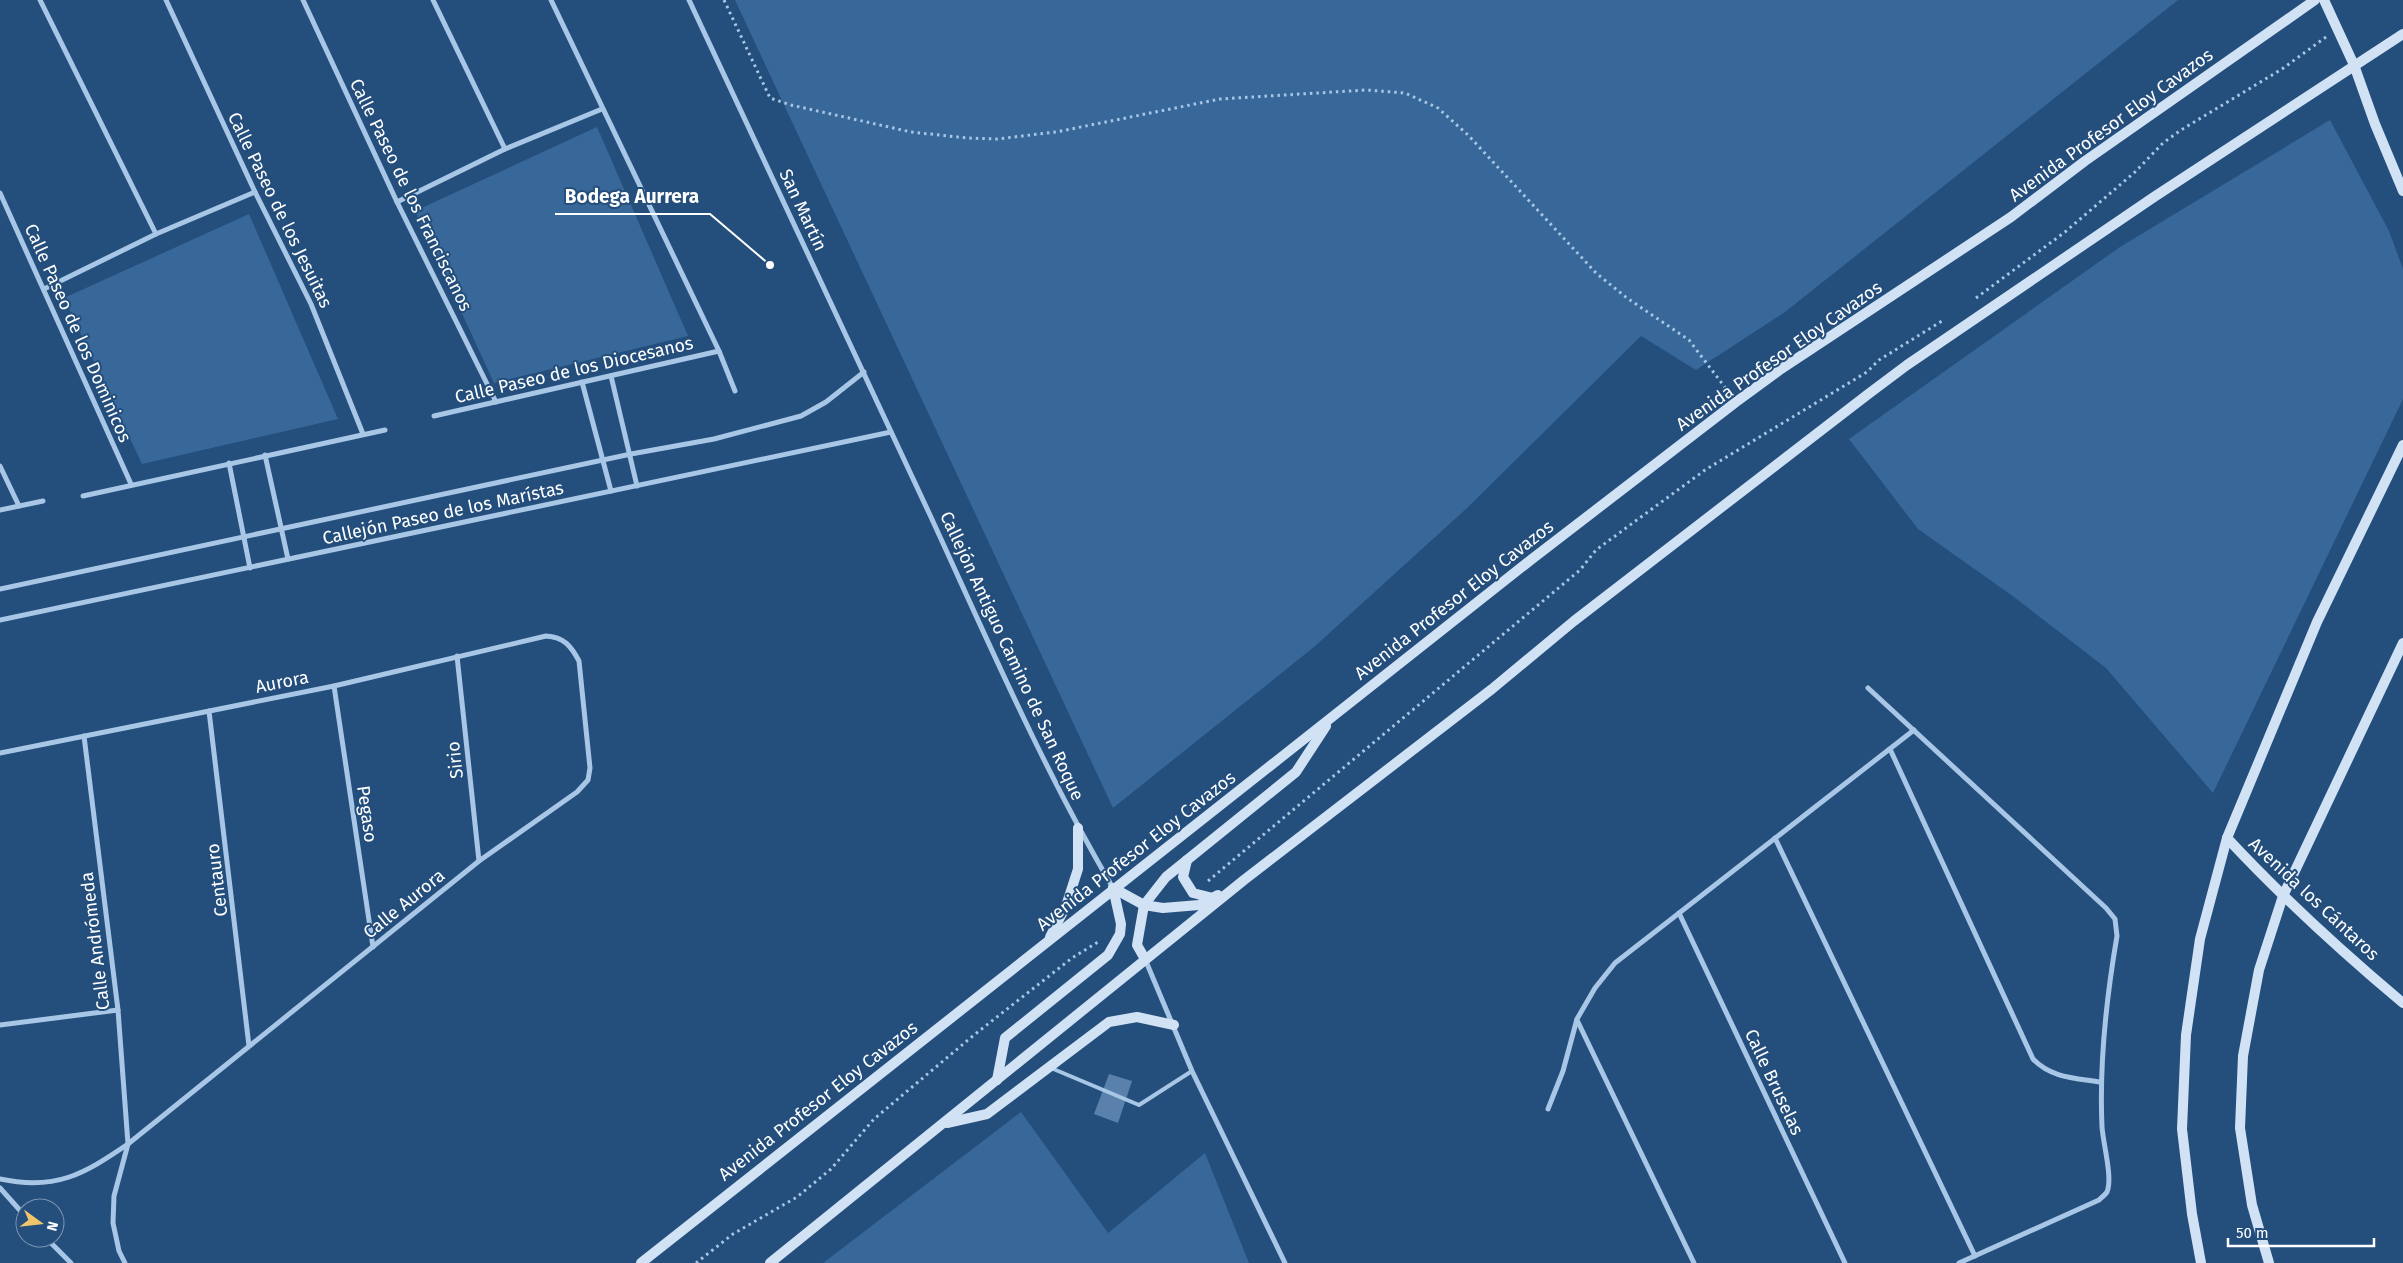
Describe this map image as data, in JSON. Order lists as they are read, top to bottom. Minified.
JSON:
{"streets":{"main road":["Avenida Profesor Eloy Cavazos","Avenida los Cántaros"],"street":["Calle Paseo de los Franciscanos","Calle Paseo de los Jesuitas","San Martín","Calle Paseo de los Dominicos","Calle Paseo de los Diocesanos","Callejón Paseo de los Marístas","Callejón Antiguo Camino de San Roque","Aurora","Sirio","Pegaso","Centauro","Calle Aurora","Calle Andrómeda","Calle Bruselas"]},"crossings":[["Avenida Profesor Eloy Cavazos","Callejón Antiguo Camino de San Roque"],["Calle Paseo de los Franciscanos","Calle Paseo de los Diocesanos"],["San Martín","Callejón Paseo de los Marístas"],["San Martín","Callejón Antiguo Camino de San Roque"],["Callejón Paseo de los Marístas","Callejón Antiguo Camino de San Roque"],["Aurora","Sirio"],["Aurora","Pegaso"],["Aurora","Centauro"],["Aurora","Calle Aurora"],["Aurora","Calle Andrómeda"],["Sirio","Calle Aurora"],["Pegaso","Calle Aurora"],["Centauro","Calle Aurora"],["Calle Aurora","Calle Andrómeda"]],"places":["Bodega Aurrera"],"scale_bar":"50 m","north":"right"}
